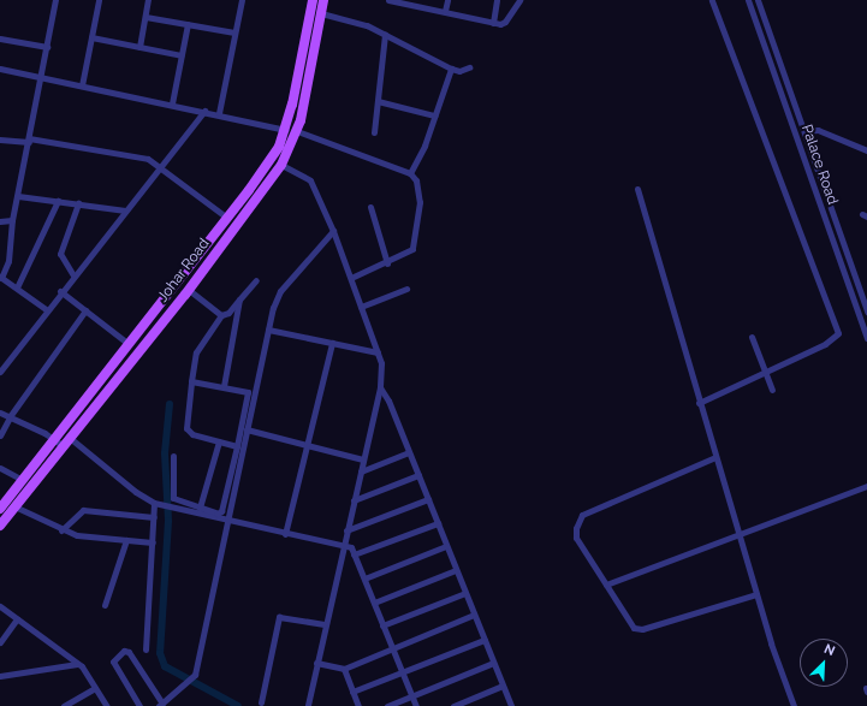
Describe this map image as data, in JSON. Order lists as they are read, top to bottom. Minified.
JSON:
{"streets":{"main road":["Johar Road"],"street":["Palace Road"]},"north":"top right"}
